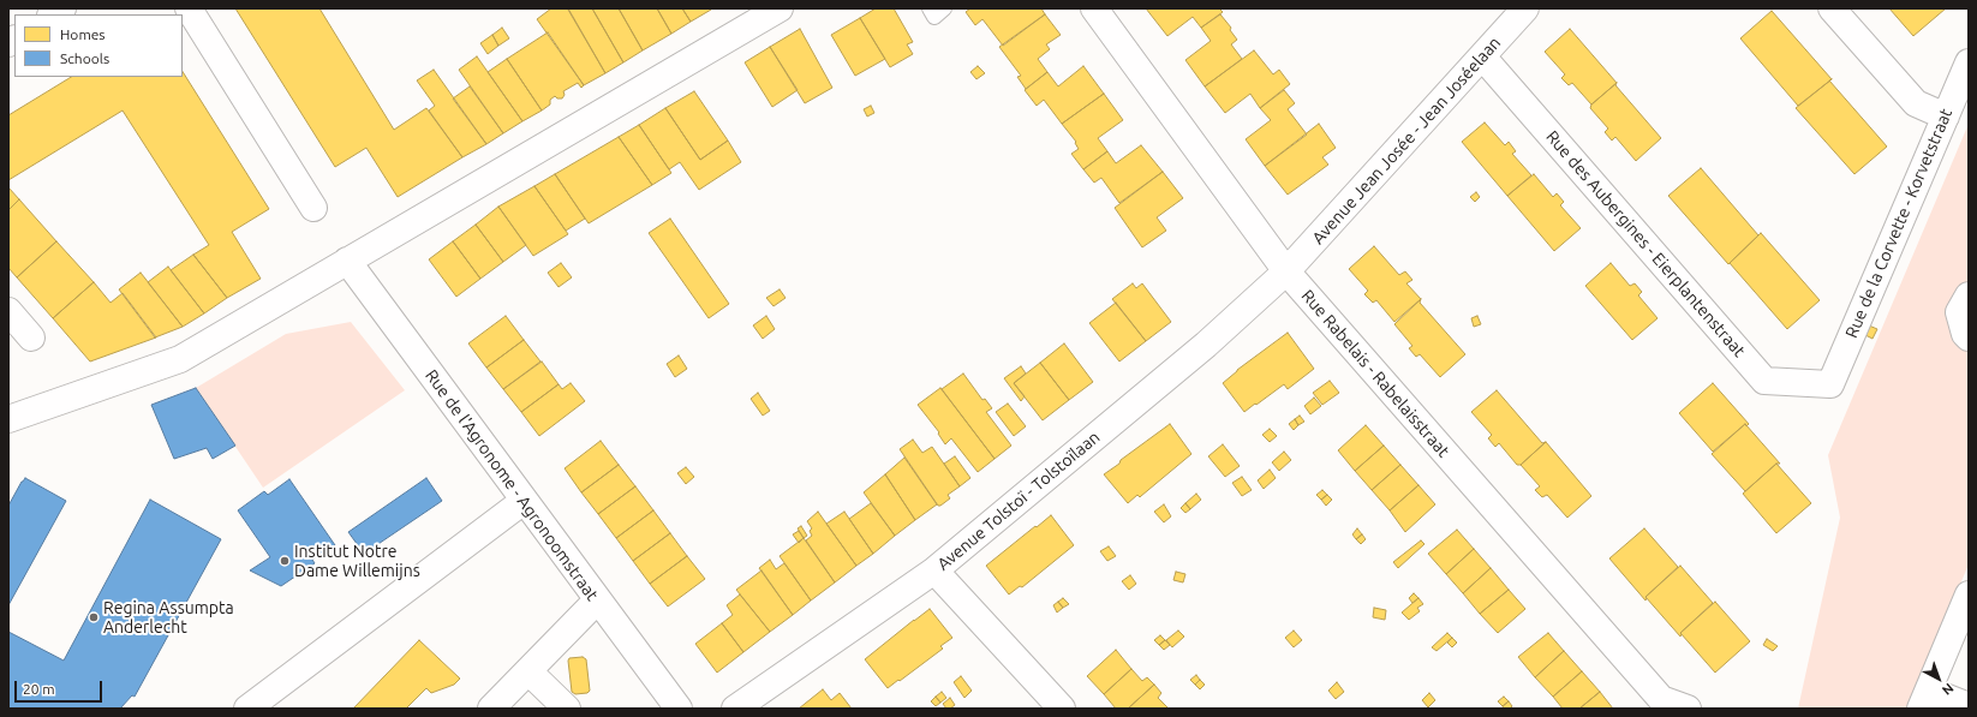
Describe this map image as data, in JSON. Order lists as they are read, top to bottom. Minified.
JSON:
{"streets":{"street":["Avenue Jean Josée - Jean Joséelaan","Rue de la Corvette - Korvetstraat","Rue des Aubergines - Eierplantenstraat","Rue Rabelais - Rabelaisstraat","Rue de l'Agronome - Agronoomstraat","Avenue Tolstoï - Tolstoïlaan"]},"crossings":[["Avenue Jean Josée - Jean Joséelaan","Rue des Aubergines - Eierplantenstraat"],["Avenue Jean Josée - Jean Joséelaan","Rue Rabelais - Rabelaisstraat"],["Avenue Jean Josée - Jean Joséelaan","Avenue Tolstoï - Tolstoïlaan"],["Rue de la Corvette - Korvetstraat","Rue des Aubergines - Eierplantenstraat"],["Rue Rabelais - Rabelaisstraat","Avenue Tolstoï - Tolstoïlaan"]],"places":["Institut Notre Dame Willemijns","Regina Assumpta Anderlecht"],"legend":["Homes","Schools"],"scale_bar":"20 m","north":"bottom right"}
